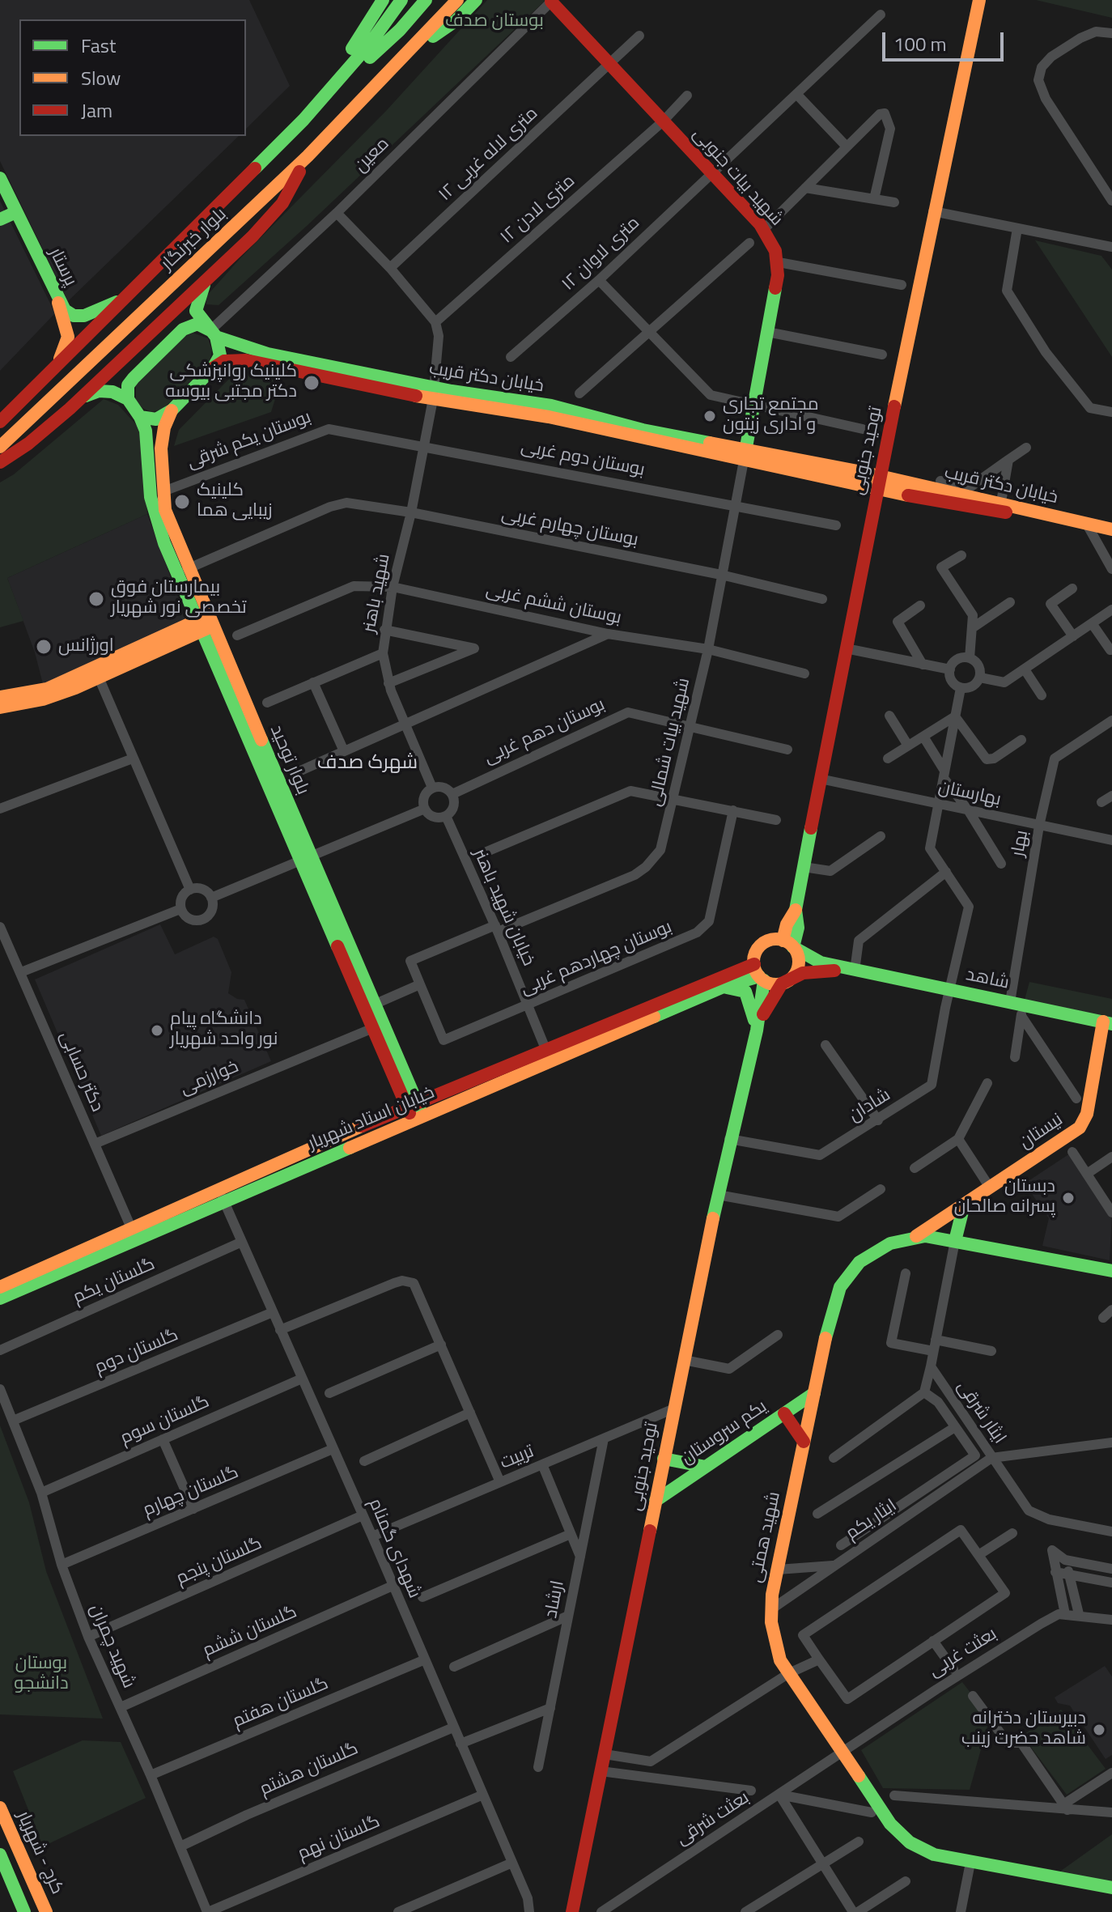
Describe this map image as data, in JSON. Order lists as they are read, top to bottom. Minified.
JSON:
{"streets":{"main road":["شهید بیات جنوبی","بلوار خبرنگار","پرستار","خیابان دکتر قریب","توحید جنوبی","بلوار توحید","شاهد","خیابان استاد شهریار","نيستان","یکم سروستان","شهید همتی","کرج - شهریار"],"street":["۱۲ متری لاله غربی","معین","۱۲ متری لادن","۱۲ متری لاوان","بوستان یکم شرقی","بوستان دوم غربی","بوستان چهارم غربی","شهید باهنر","بوستان ششم غربی","بوستان دهم غربی","شهید بیات شمالی","بهارستان","بهار","خیابان شهید باهنر","بوستان چهاردهم غربی","دکتر حسابی","خوارزمی","شادان","گلستان یکم","گلستان دوم","ایثار شرقی","گلستان سوم","تربیت","گلستان چهارم","ایثار یکم","شهدای گمنام","گلستان پنجم","ارشاد","گلستان ششم","شهید چمران","بعثت غربی","گلستان هفتم","گلستان هشتم","بعثت شرقی","گلستان نهم"]},"crossings":[["۱۲ متری لاله غربی","شهید بیات جنوبی"],["معین","شهید بیات جنوبی"],["معین","خیابان دکتر قریب"],["شهید بیات جنوبی","۱۲ متری لادن"],["شهید بیات جنوبی","۱۲ متری لاوان"],["۱۲ متری لادن","شهید باهنر"],["بلوار خبرنگار","پرستار"],["خیابان دکتر قریب","توحید جنوبی"],["خیابان دکتر قریب","شهید باهنر"],["خیابان دکتر قریب","شهید بیات شمالی"],["بوستان یکم شرقی","بوستان دوم غربی"],["بوستان یکم شرقی","شهید باهنر"],["بوستان یکم شرقی","بلوار توحید"],["توحید جنوبی","بهارستان"],["توحید جنوبی","شادان"],["توحید جنوبی","خیابان استاد شهریار"],["توحید جنوبی","یکم سروستان"],["توحید جنوبی","تربیت"],["بوستان دوم غربی","شهید باهنر"],["بوستان دوم غربی","شهید بیات شمالی"],["بوستان چهارم غربی","شهید باهنر"],["بوستان چهارم غربی","شهید بیات شمالی"],["بوستان چهارم غربی","بلوار توحید"],["شهید باهنر","بوستان ششم غربی"],["شهید باهنر","بوستان دهم غربی"],["شهید باهنر","خیابان شهید باهنر"],["بوستان ششم غربی","شهید بیات شمالی"],["بوستان دهم غربی","شهید بیات شمالی"],["بوستان دهم غربی","خیابان شهید باهنر"],["شهید بیات شمالی","خیابان شهید باهنر"],["شهید بیات شمالی","بوستان چهاردهم غربی"],["بلوار توحید","خوارزمی"],["بلوار توحید","خیابان استاد شهریار"],["بهارستان","بهار"],["بهارستان","شادان"],["بهار","شاهد"],["خیابان شهید باهنر","بوستان چهاردهم غربی"],["خیابان شهید باهنر","خیابان استاد شهریار"],["شاهد","شادان"],["شاهد","نيستان"],["دکتر حسابی","خوارزمی"],["دکتر حسابی","خیابان استاد شهریار"],["خیابان استاد شهریار","شهدای گمنام"],["نيستان","شهید همتی"],["گلستان یکم","شهدای گمنام"],["گلستان دوم","شهدای گمنام"],["گلستان دوم","شهید چمران"],["ایثار شرقی","ایثار یکم"],["گلستان سوم","شهدای گمنام"],["گلستان سوم","شهید چمران"],["یکم سروستان","شهید همتی"],["تربیت","شهدای گمنام"],["تربیت","ارشاد"],["گلستان چهارم","شهدای گمنام"],["گلستان چهارم","شهید چمران"],["ایثار یکم","شهید همتی"],["شهید همتی","بعثت غربی"],["شهید همتی","بعثت شرقی"],["شهدای گمنام","گلستان پنجم"],["شهدای گمنام","گلستان ششم"],["شهدای گمنام","گلستان هفتم"],["شهدای گمنام","گلستان هشتم"],["شهدای گمنام","گلستان نهم"],["گلستان پنجم","شهید چمران"],["گلستان ششم","شهید چمران"],["شهید چمران","گلستان هفتم"],["شهید چمران","گلستان هشتم"],["شهید چمران","گلستان نهم"],["بعثت غربی","بعثت شرقی"]],"districts":["شهرک صدف"],"parks":["بوستان صدف","بوستان دانشجو"],"places":["کلینیک روانپزشکی دکتر مجتبی بیوسه","مجتمع تجاری و اداری زیتون","کلینیک زیبایی هما","بیمارستان فوق تخصصی نور شهریار","اورژانس","دانشگاه پیام نور واحد شهریار","دبستان پسرانه صالحان","دبیرستان دخترانه شاهد حضرت زینب"],"legend":["Fast","Slow","Jam"],"scale_bar":"100 m"}
